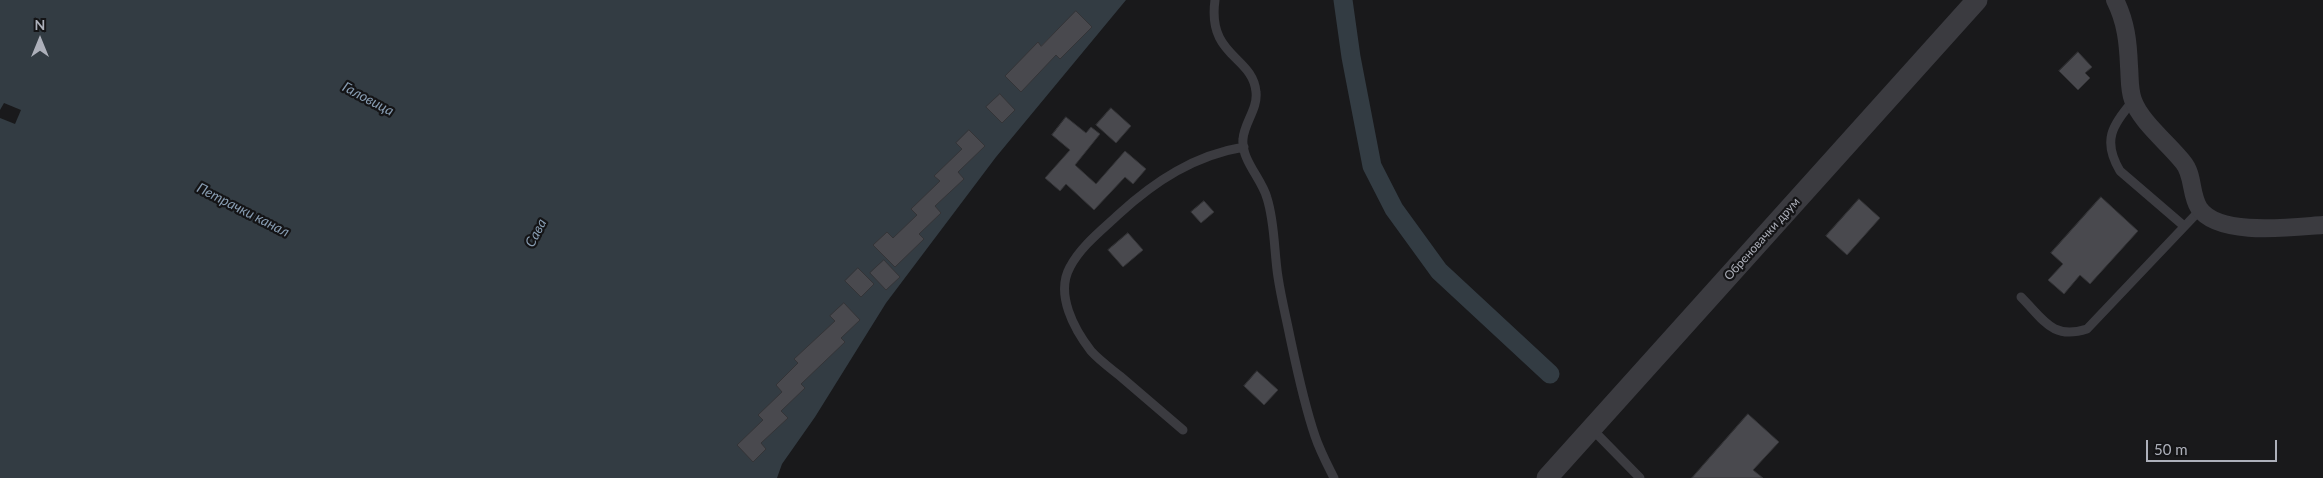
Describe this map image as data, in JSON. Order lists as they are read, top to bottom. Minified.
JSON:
{"streets":{"street":["Обреновачки друм"]},"water":["Галовица","Петрачки канал","Сава"],"scale_bar":"50 m","north":"top"}
